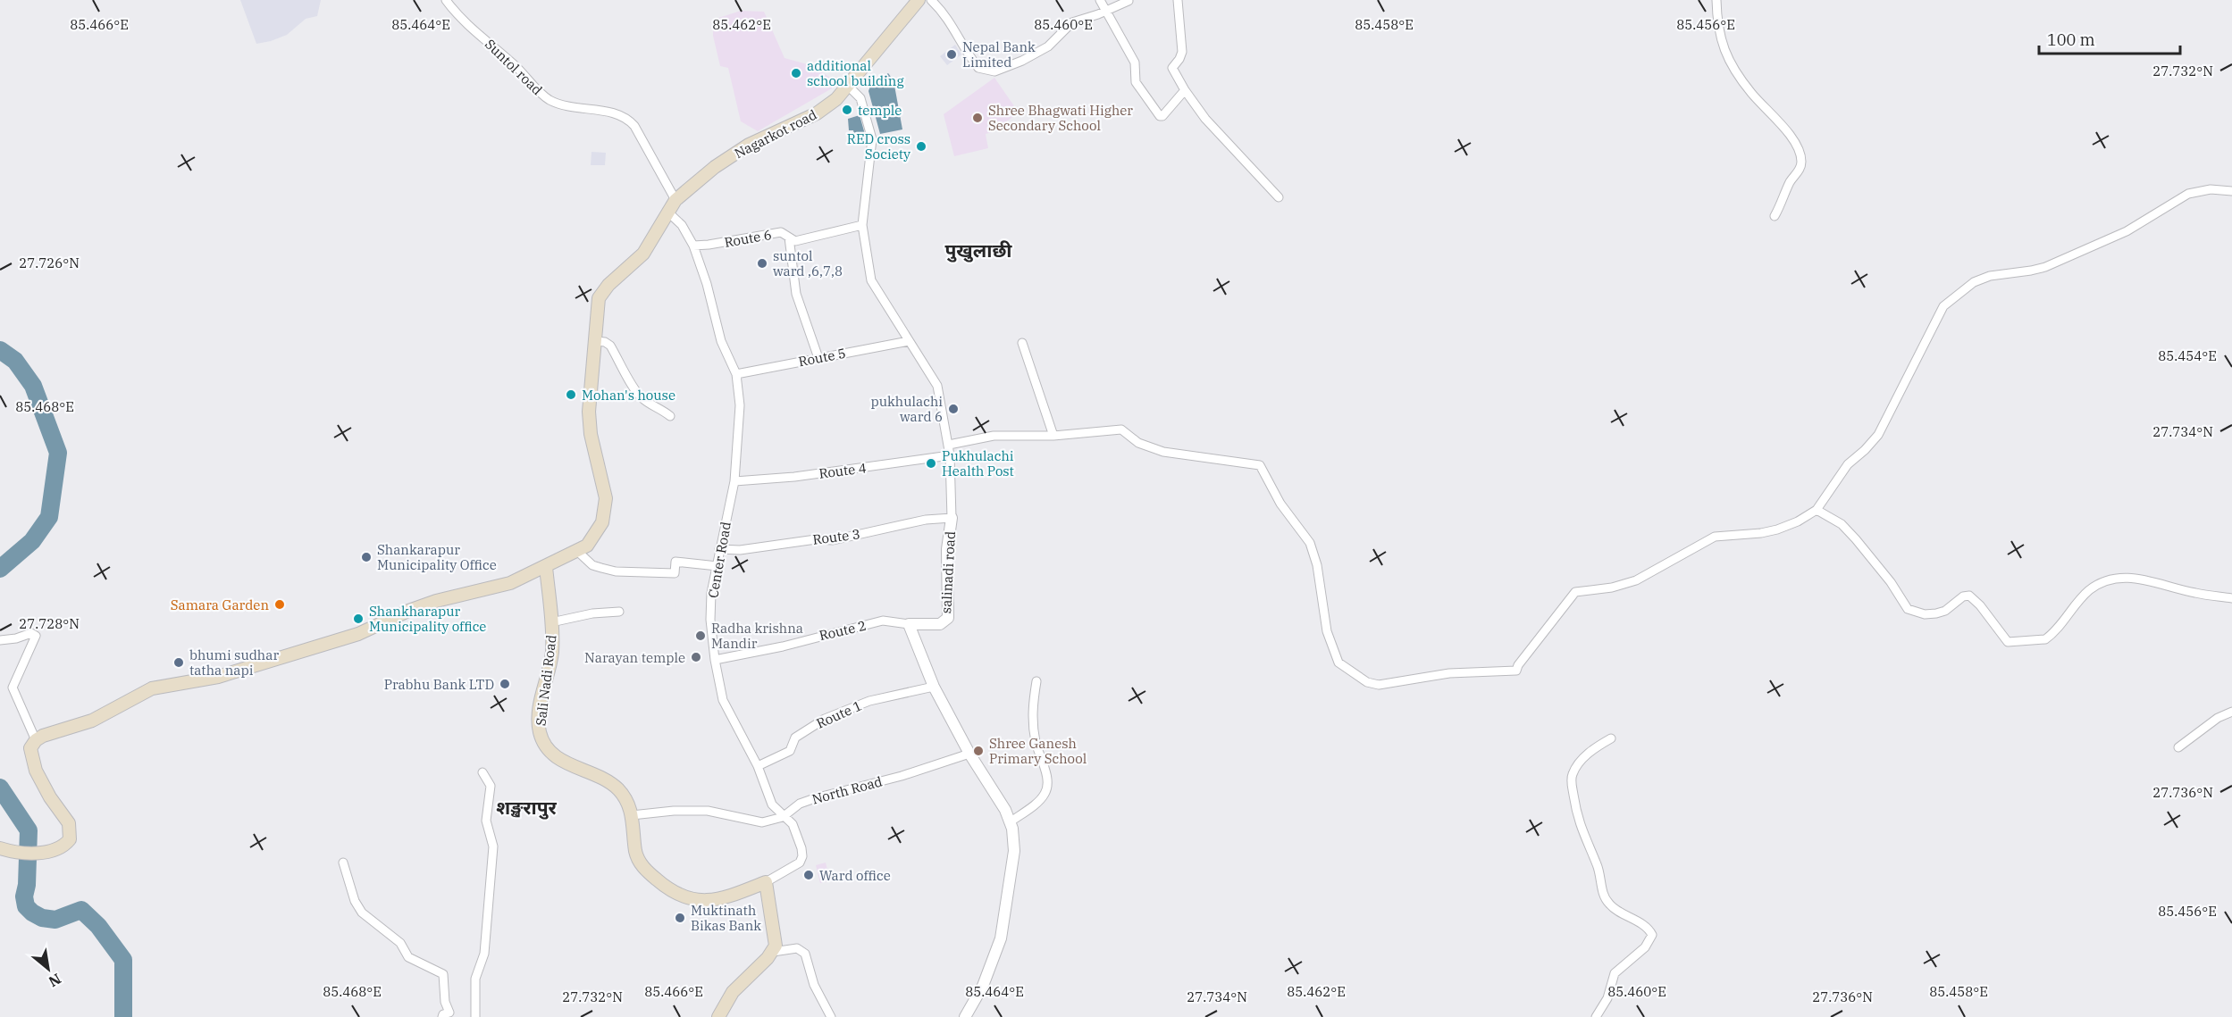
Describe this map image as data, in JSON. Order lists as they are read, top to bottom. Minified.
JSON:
{"streets":{"main road":["Nagarkot road","Sali Nadi Road"],"street":["Suntol road","Route 6","Route 5","Route 4","Route 3","Center Road","salinadi road","Route 2","Route 1","North Road"]},"crossings":[["Suntol road","Nagarkot road"],["Nagarkot road","Center Road"],["Nagarkot road","salinadi road"],["Route 6","Center Road"],["Route 6","salinadi road"],["Route 5","Center Road"],["Route 5","salinadi road"],["Route 4","Center Road"],["Route 4","salinadi road"],["Route 3","Center Road"],["Route 3","salinadi road"],["Center Road","Route 2"],["Center Road","Sali Nadi Road"],["Center Road","Route 1"],["Center Road","North Road"],["salinadi road","Route 2"],["Sali Nadi Road","North Road"]],"districts":["पुखुलाछी","शङ्खरापुर"],"places":["Nepal Bank Limited","additional school building","temple","Shree Bhagwati Higher Secondary School","RED cross Society","suntol ward ,6,7,8","Mohan's house","pukhulachi ward 6","Pukhulachi Health Post","Shankarapur Municipality Office","Samara Garden","Shankharapur Municipality office","Radha krishna Mandir","Narayan temple","bhumi sudhar tatha napi","Prabhu Bank LTD","Shree Ganesh Primary School","Ward office","Muktinath Bikas Bank"],"scale_bar":"100 m","north":"bottom right","coordinates":["85.466°E","85.464°E","85.462°E","85.460°E","85.458°E","85.456°E","27.732°N","27.726°N","85.454°E","85.468°E","27.734°N","27.728°N","27.736°N"]}
